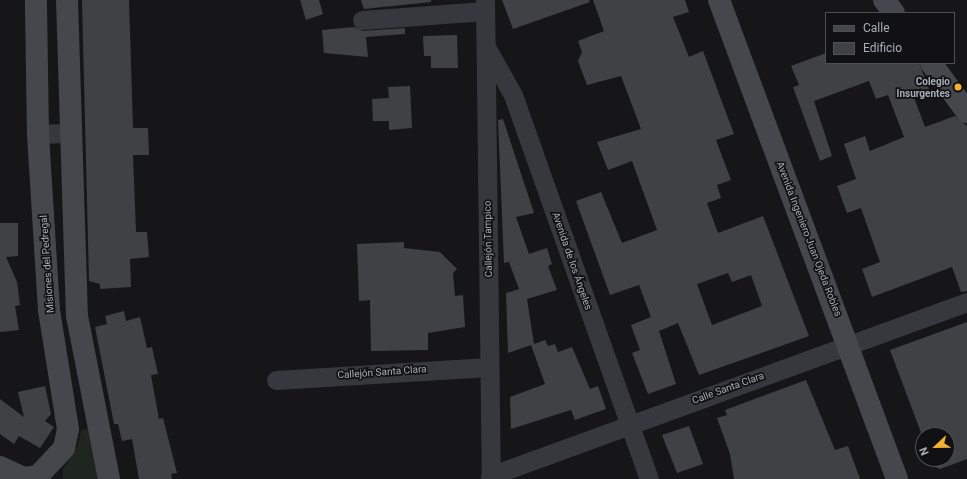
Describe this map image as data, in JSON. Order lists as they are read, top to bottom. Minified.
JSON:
{"streets":{"street":["Callejón Tampico","Avenida Ingeniero Juan Ojeda Robles","Avenida de los Ángeles","Misiones del Pedregal","Callejón Santa Clara","Calle Santa Clara"]},"crossings":[["Callejón Tampico","Avenida de los Ángeles"],["Callejón Tampico","Callejón Santa Clara"],["Callejón Tampico","Calle Santa Clara"],["Avenida Ingeniero Juan Ojeda Robles","Calle Santa Clara"],["Avenida de los Ángeles","Calle Santa Clara"]],"places":["Colegio Insurgentes"],"legend":["Calle","Edificio"],"north":"left"}
